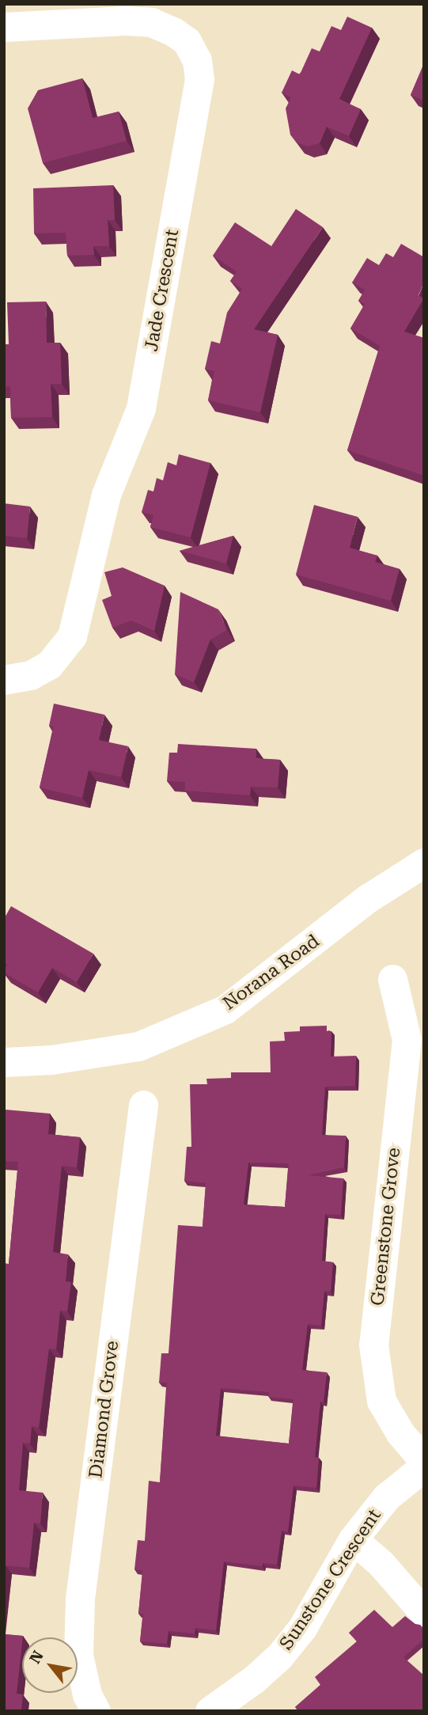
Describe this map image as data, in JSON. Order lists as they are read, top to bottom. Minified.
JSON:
{"streets":{"street":["Jade Crescent","Norana Road","Greenstone Grove","Diamond Grove","Sunstone Crescent"]},"north":"top left"}
